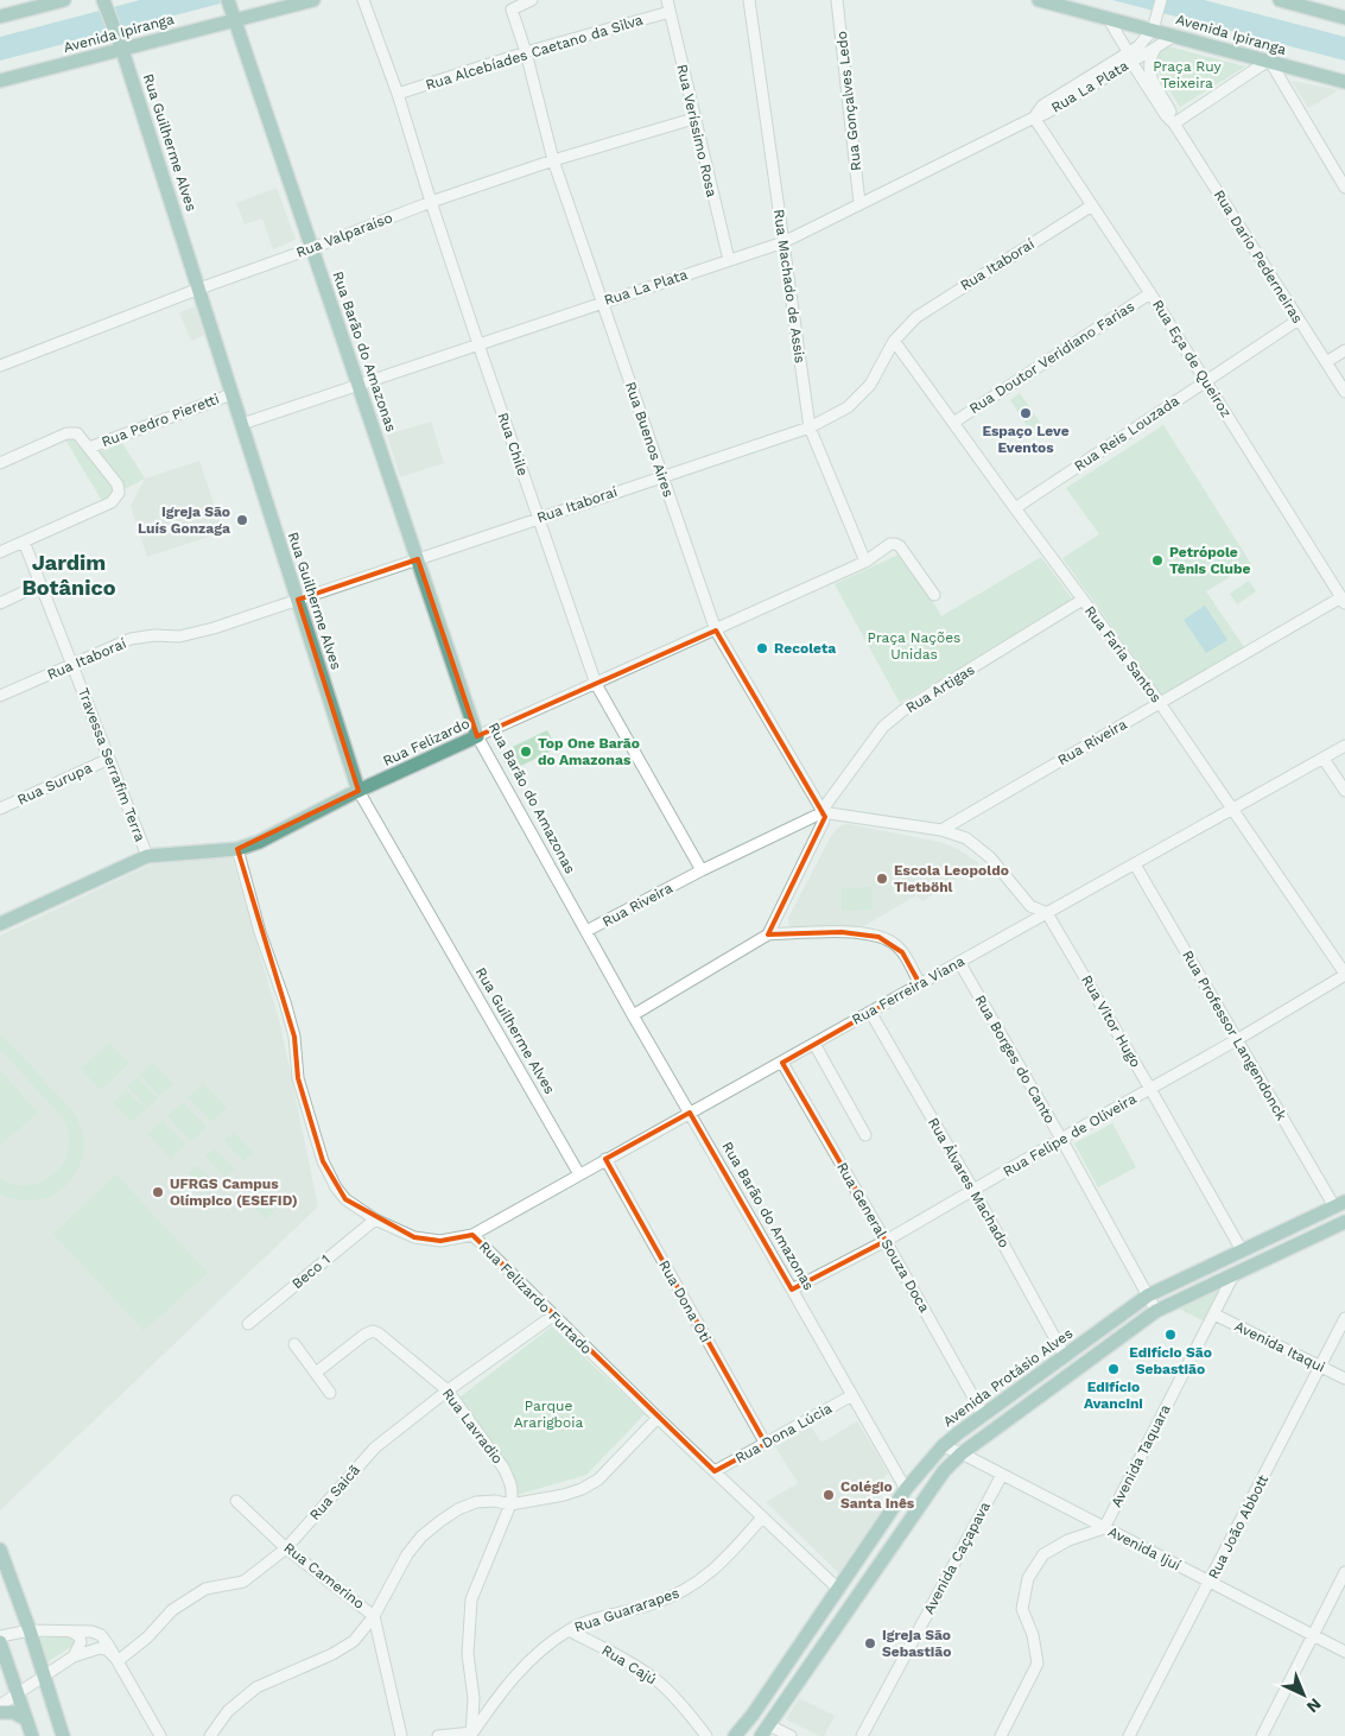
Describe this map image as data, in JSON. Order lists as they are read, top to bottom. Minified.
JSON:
{"streets":{"main road":["Avenida Ipiranga","Rua Guilherme Alves","Rua Barão do Amazonas","Rua Felizardo","Avenida Protásio Alves"],"street":["Rua Alcebíades Caetano da Silva","Rua La Plata","Rua Gonçalves Ledo","Rua Veríssimo Rosa","Rua Valparaíso","Rua Dario Pederneiras","Rua Itaboraí","Rua Machado de Assis","Rua Doutor Veridiano Farias","Rua Eça de Queiroz","Rua Pedro Pieretti","Rua Reis Louzada","Rua Buenos Aires","Rua Chile","Rua Faria Santos","Rua Artigas","Rua Riveira","Travessa Serrafim Terra","Rua Surupa","Rua Ferreira Viana","Rua Vitor Hugo","Rua Professor Langendonck","Rua Borges do Canto","Rua Felipe de Oliveira","Rua Álvares Machado","Rua General Souza Doca","Beco 1","Rua Felizardo Furtado","Rua Dona Oti","Avenida Itaqui","Rua Lavradio","Rua Dona Lúcia","Avenida Taquara","Rua Saicã","Rua João Abbott","Avenida Ijuí","Avenida Caçapava","Rua Camerino","Rua Guararapes","Rua Cajú"]},"crossings":[["Avenida Ipiranga","Rua La Plata"],["Avenida Ipiranga","Rua Guilherme Alves"],["Avenida Ipiranga","Rua Dario Pederneiras"],["Avenida Ipiranga","Rua Barão do Amazonas"],["Rua Alcebíades Caetano da Silva","Rua Veríssimo Rosa"],["Rua Alcebíades Caetano da Silva","Rua Buenos Aires"],["Rua Alcebíades Caetano da Silva","Rua Chile"],["Rua La Plata","Rua Gonçalves Ledo"],["Rua La Plata","Rua Veríssimo Rosa"],["Rua La Plata","Rua Guilherme Alves"],["Rua La Plata","Rua Dario Pederneiras"],["Rua La Plata","Rua Machado de Assis"],["Rua La Plata","Rua Barão do Amazonas"],["Rua La Plata","Rua Eça de Queiroz"],["Rua La Plata","Rua Buenos Aires"],["Rua La Plata","Rua Chile"],["Rua Veríssimo Rosa","Rua Valparaíso"],["Rua Guilherme Alves","Rua Valparaíso"],["Rua Guilherme Alves","Rua Itaboraí"],["Rua Guilherme Alves","Rua Pedro Pieretti"],["Rua Guilherme Alves","Rua Felizardo"],["Rua Guilherme Alves","Rua Ferreira Viana"],["Rua Valparaíso","Rua Barão do Amazonas"],["Rua Valparaíso","Rua Buenos Aires"],["Rua Valparaíso","Rua Chile"],["Rua Dario Pederneiras","Rua Reis Louzada"],["Rua Itaboraí","Rua Machado de Assis"],["Rua Itaboraí","Rua Barão do Amazonas"],["Rua Itaboraí","Rua Eça de Queiroz"],["Rua Itaboraí","Rua Buenos Aires"],["Rua Itaboraí","Rua Chile"],["Rua Itaboraí","Rua Faria Santos"],["Rua Itaboraí","Travessa Serrafim Terra"],["Rua Machado de Assis","Rua Felizardo"],["Rua Barão do Amazonas","Rua Felizardo"],["Rua Barão do Amazonas","Rua Riveira"],["Rua Barão do Amazonas","Rua Ferreira Viana"],["Rua Barão do Amazonas","Rua Felipe de Oliveira"],["Rua Barão do Amazonas","Avenida Protásio Alves"],["Rua Barão do Amazonas","Rua Dona Lúcia"],["Rua Doutor Veridiano Farias","Rua Eça de Queiroz"],["Rua Doutor Veridiano Farias","Rua Faria Santos"],["Rua Eça de Queiroz","Rua Reis Louzada"],["Rua Eça de Queiroz","Rua Riveira"],["Rua Reis Louzada","Rua Faria Santos"],["Rua Buenos Aires","Rua Artigas"],["Rua Buenos Aires","Rua Felizardo"],["Rua Buenos Aires","Rua Riveira"],["Rua Chile","Rua Felizardo"],["Rua Chile","Rua Riveira"],["Rua Faria Santos","Rua Artigas"],["Rua Faria Santos","Rua Riveira"],["Rua Faria Santos","Rua Ferreira Viana"],["Rua Faria Santos","Rua Felipe de Oliveira"],["Rua Artigas","Rua Riveira"],["Rua Felizardo","Travessa Serrafim Terra"],["Rua Felizardo","Rua Felizardo Furtado"],["Rua Riveira","Rua Vitor Hugo"],["Travessa Serrafim Terra","Rua Surupa"],["Rua Ferreira Viana","Rua Vitor Hugo"],["Rua Ferreira Viana","Rua Professor Langendonck"],["Rua Ferreira Viana","Rua Borges do Canto"],["Rua Ferreira Viana","Rua Álvares Machado"],["Rua Ferreira Viana","Rua General Souza Doca"],["Rua Ferreira Viana","Rua Felizardo Furtado"],["Rua Ferreira Viana","Rua Dona Oti"],["Rua Vitor Hugo","Rua Felipe de Oliveira"],["Rua Vitor Hugo","Avenida Protásio Alves"],["Rua Professor Langendonck","Rua Felipe de Oliveira"],["Rua Professor Langendonck","Avenida Protásio Alves"],["Rua Borges do Canto","Rua Felipe de Oliveira"],["Rua Borges do Canto","Avenida Protásio Alves"],["Rua Felipe de Oliveira","Rua Álvares Machado"],["Rua Felipe de Oliveira","Rua General Souza Doca"],["Rua Álvares Machado","Avenida Protásio Alves"],["Rua General Souza Doca","Avenida Protásio Alves"],["Beco 1","Rua Felizardo Furtado"],["Rua Felizardo Furtado","Avenida Protásio Alves"],["Rua Felizardo Furtado","Rua Dona Lúcia"],["Rua Felizardo Furtado","Rua Saicã"],["Rua Felizardo Furtado","Rua Guararapes"],["Rua Dona Oti","Rua Dona Lúcia"],["Avenida Itaqui","Avenida Taquara"],["Avenida Itaqui","Rua João Abbott"],["Avenida Protásio Alves","Avenida Ijuí"],["Rua Lavradio","Rua Saicã"],["Avenida Taquara","Avenida Ijuí"],["Rua Saicã","Rua Camerino"],["Rua João Abbott","Avenida Ijuí"],["Avenida Ijuí","Avenida Caçapava"],["Rua Guararapes","Rua Cajú"]],"districts":["Jardim Botânico"],"parks":["Praça Ruy Teixeira","Praça Nações Unidas","Parque Ararigboia"],"places":["Espaço Leve Eventos","Igreja São Luís Gonzaga","Petrópole Tênis Clube","Recoleta","Top One Barão do Amazonas","Escola Leopoldo Tietböhl","UFRGS Campus Olímpico (ESEFID)","Edifício São Sebastião","Edifício Avancini","Colégio Santa Inês","Igreja São Sebastião"],"north":"bottom right"}
